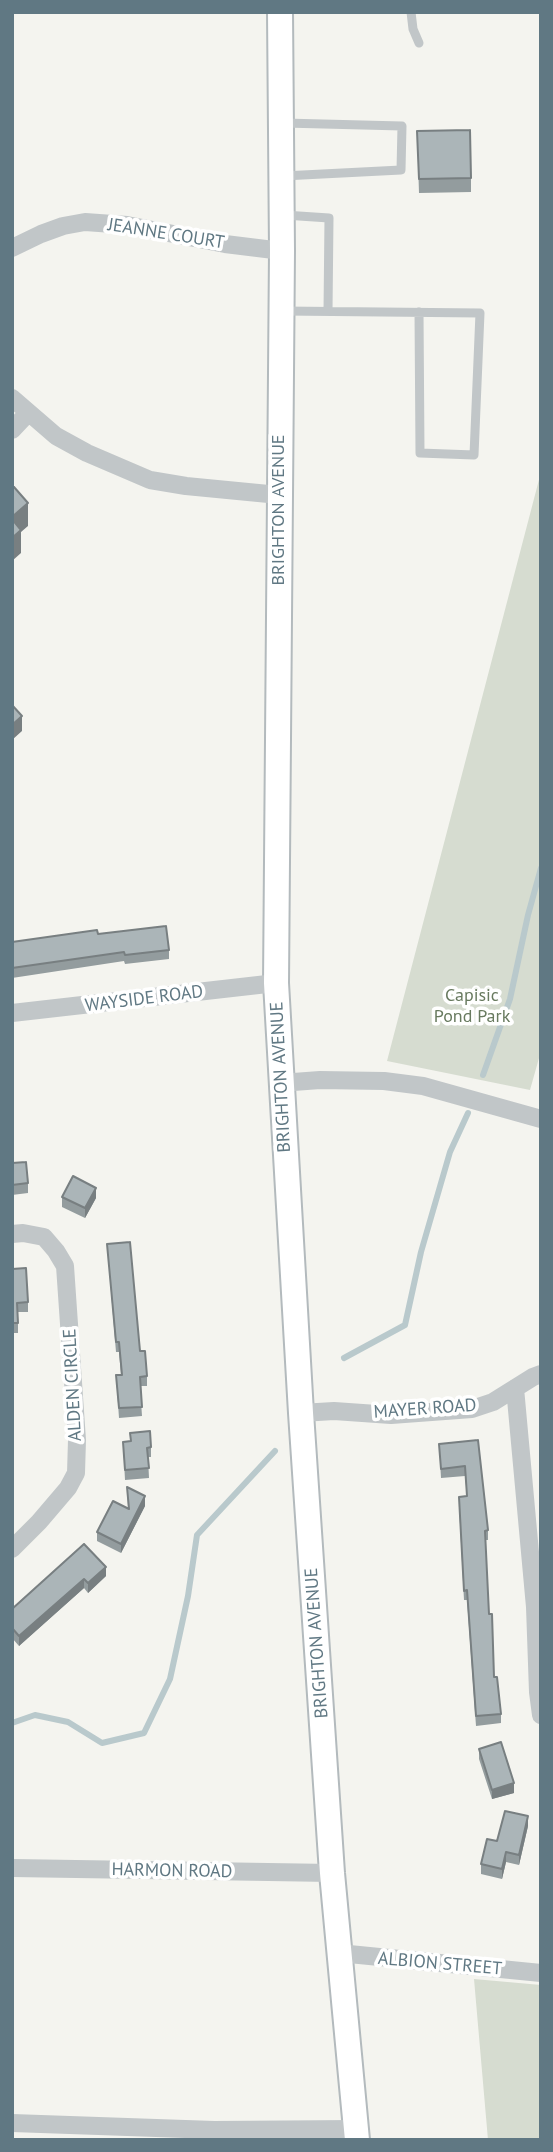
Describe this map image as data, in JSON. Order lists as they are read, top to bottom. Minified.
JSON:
{"streets":{"main road":["BRIGHTON AVENUE"],"street":["JEANNE COURT","WAYSIDE ROAD","ALDEN CIRCLE","MAYER ROAD","HARMON ROAD","ALBION STREET"]},"crossings":[["JEANNE COURT","BRIGHTON AVENUE"],["BRIGHTON AVENUE","WAYSIDE ROAD"],["BRIGHTON AVENUE","MAYER ROAD"],["BRIGHTON AVENUE","HARMON ROAD"],["BRIGHTON AVENUE","ALBION STREET"]],"parks":["Capisic Pond Park"]}
